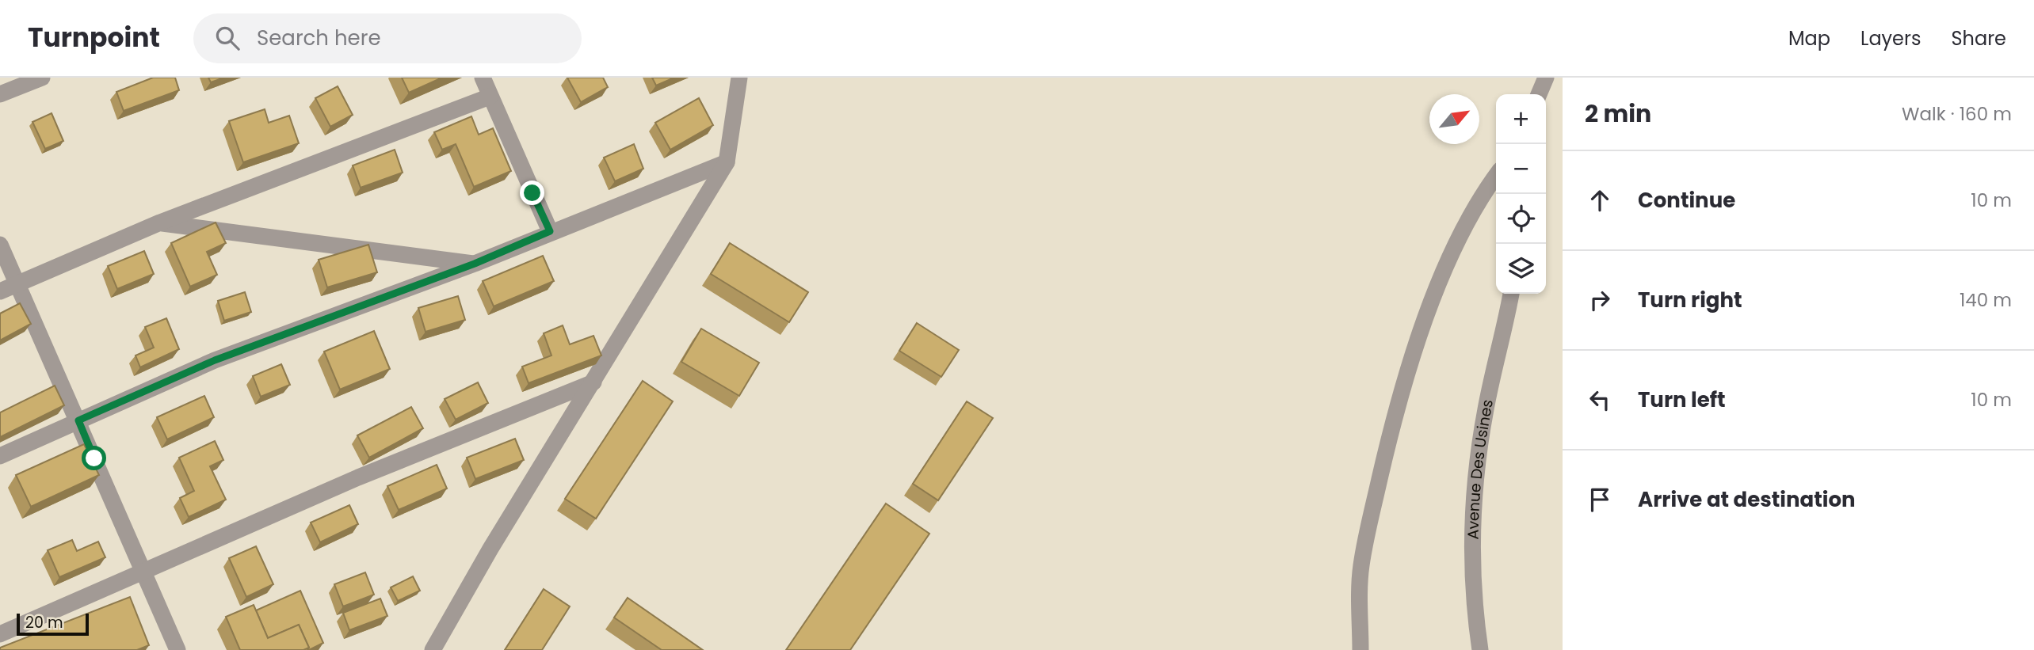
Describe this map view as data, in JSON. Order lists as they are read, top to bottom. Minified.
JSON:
{"streets":{"street":["Avenue Des Usines"]},"scale_bar":"20 m","north":"top right","page":{"header":"Turnpoint","search":"Search here","nav":["Map","Layers","Share"],"heading":["2 min","Walk · 160 m"],"map_buttons":["+","−"],"list":[["Continue","10 m"],["Turn right","140 m"],["Turn left","10 m"],"Arrive at destination"],"scale":"20 m"}}
